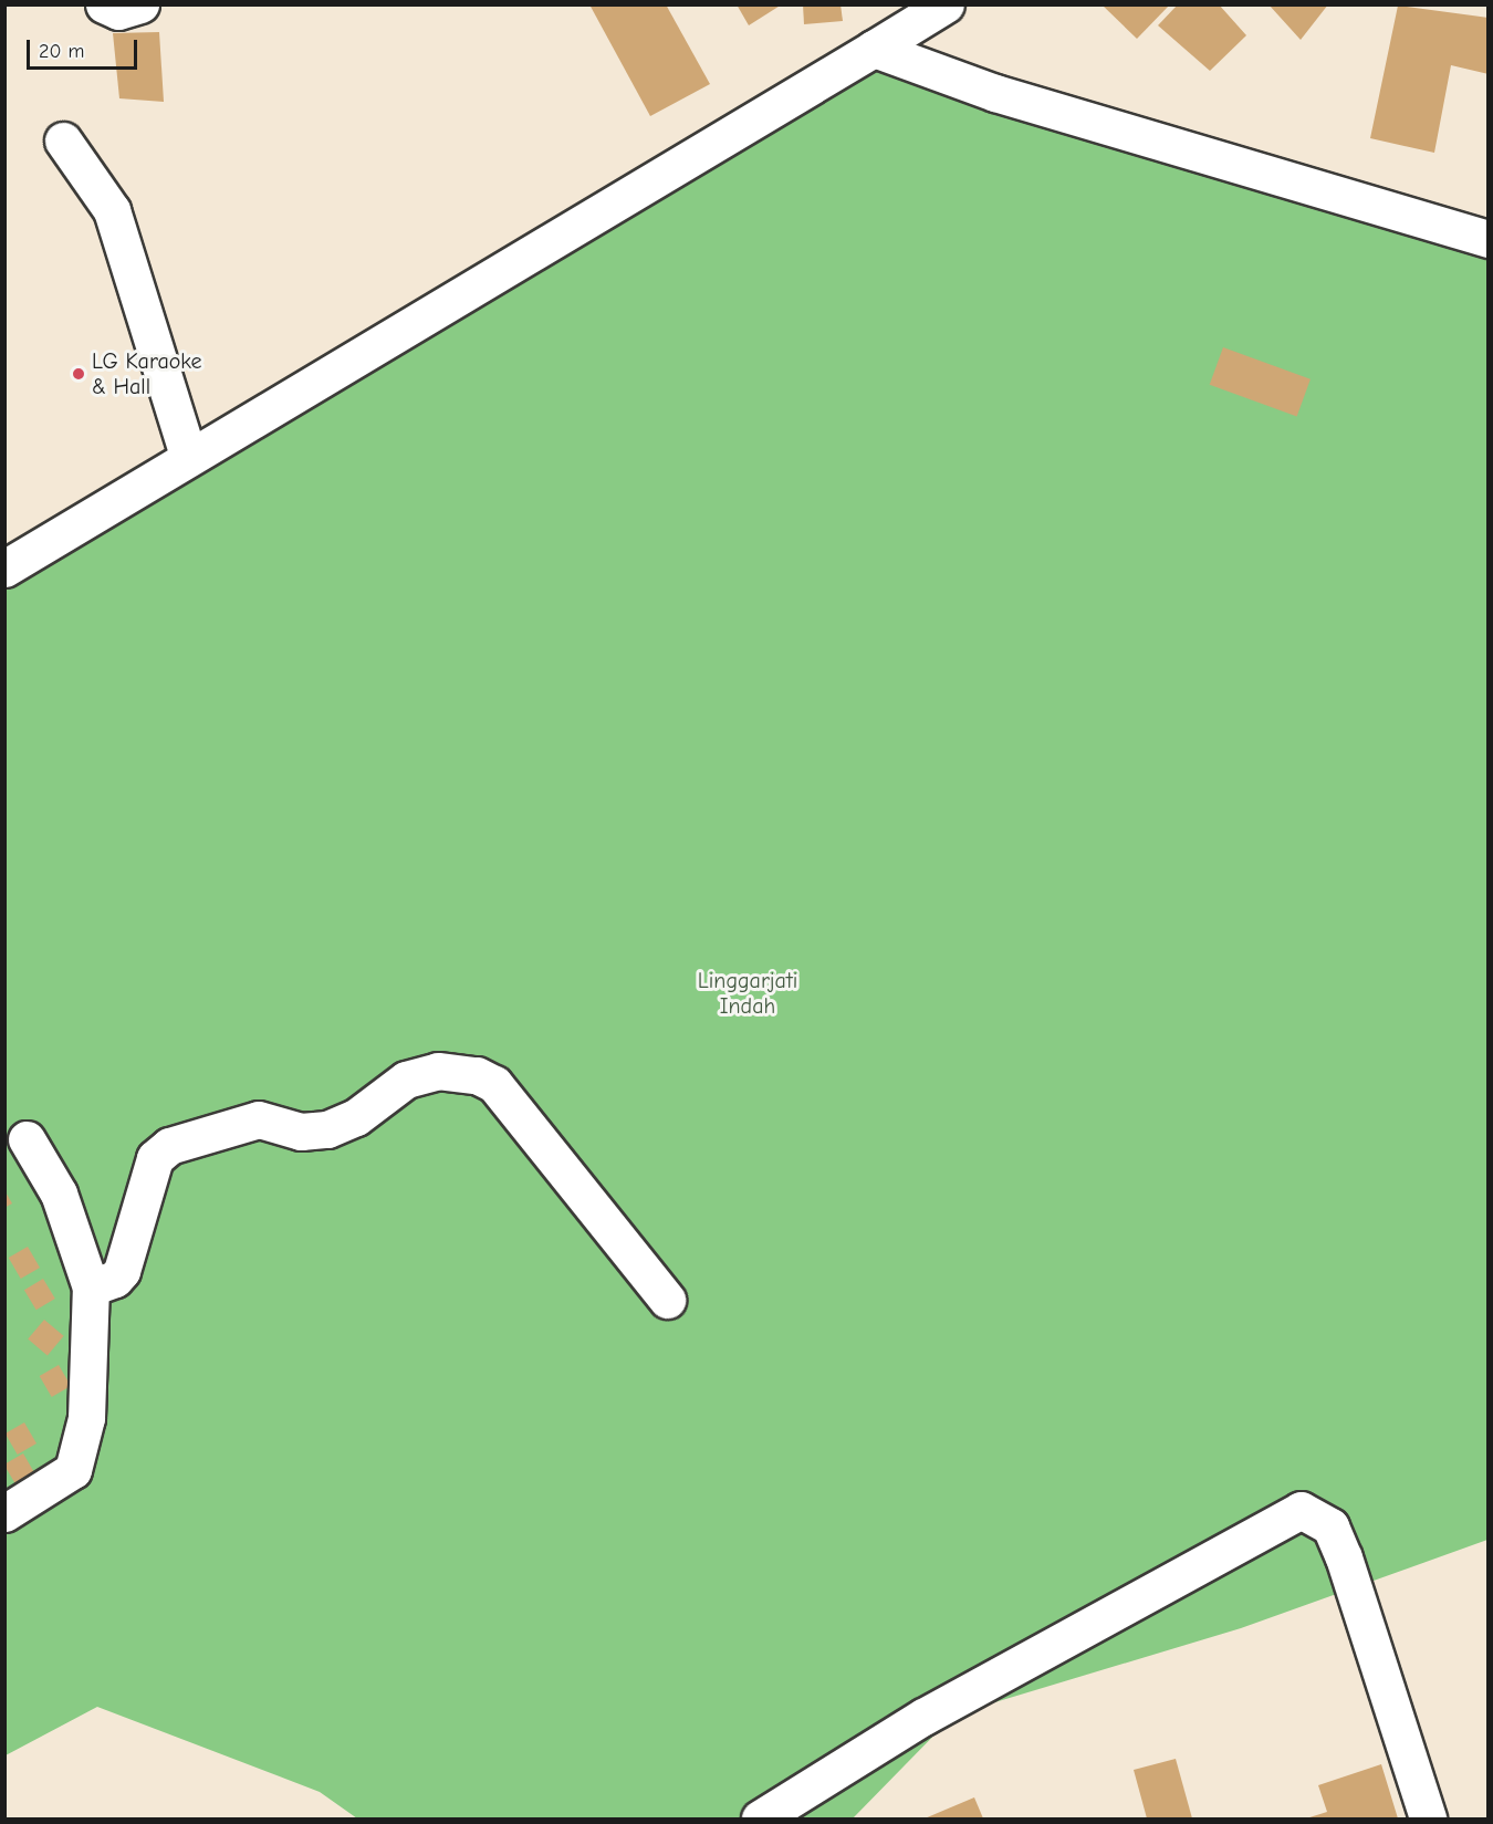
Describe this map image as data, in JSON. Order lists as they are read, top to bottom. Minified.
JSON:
{"parks":["Linggarjati Indah"],"places":["LG Karaoke & Hall"],"scale_bar":"20 m"}
